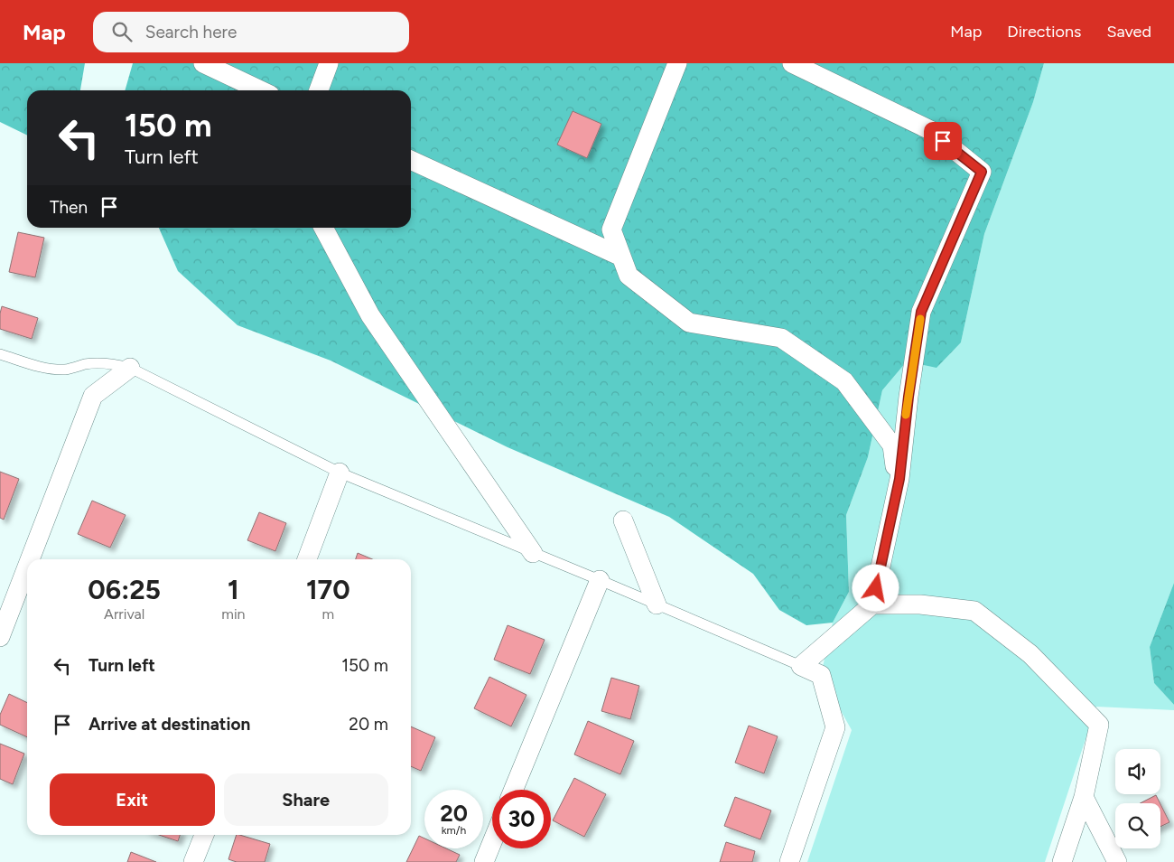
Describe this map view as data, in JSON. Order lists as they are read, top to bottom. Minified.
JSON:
{"page":{"header":"Map","search":"Search here","nav":["Map","Directions","Saved"],"turn":["150 m","Turn left"],"then":"Then","eta":["06:25","Arrival","1","min","170","m"],"list":[{"name":"Turn left","value":"150 m"},{"name":"Arrive at destination","value":"20 m"}],"buttons":["Exit","Share"],"speed":"20 km/h","limit":"30"}}
